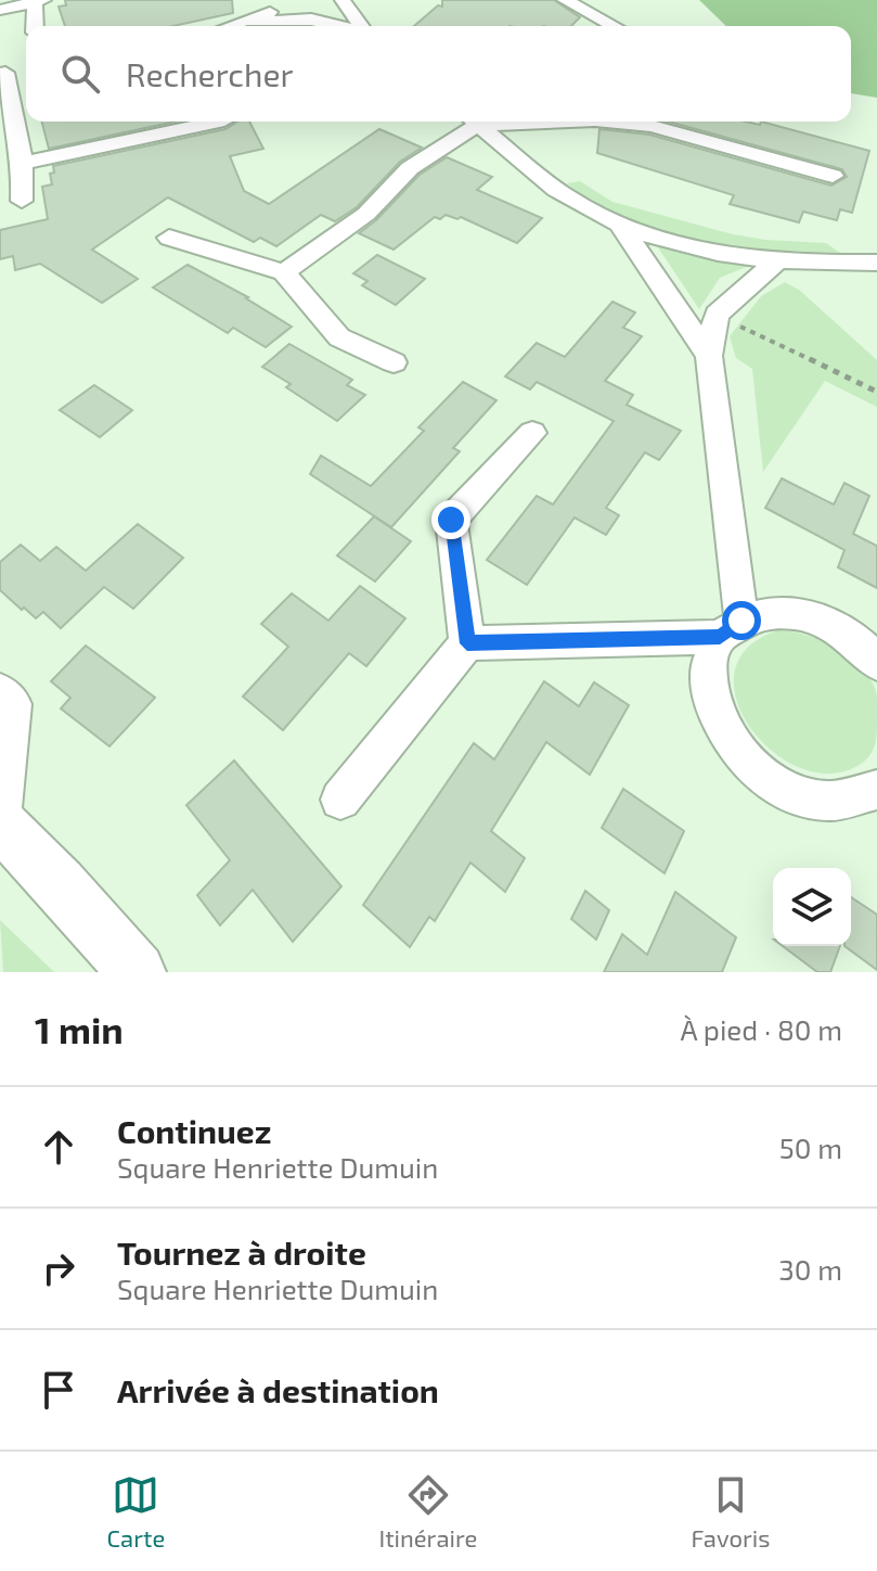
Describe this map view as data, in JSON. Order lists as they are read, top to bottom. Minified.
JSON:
{"page":{"search":"Rechercher","heading":["1 min","À pied · 80 m"],"list":[["Continuez","Square Henriette Dumuin","50 m"],["Tournez à droite","Square Henriette Dumuin","30 m"],"Arrivée à destination"],"nav":["Carte","Itinéraire","Favoris"]}}
